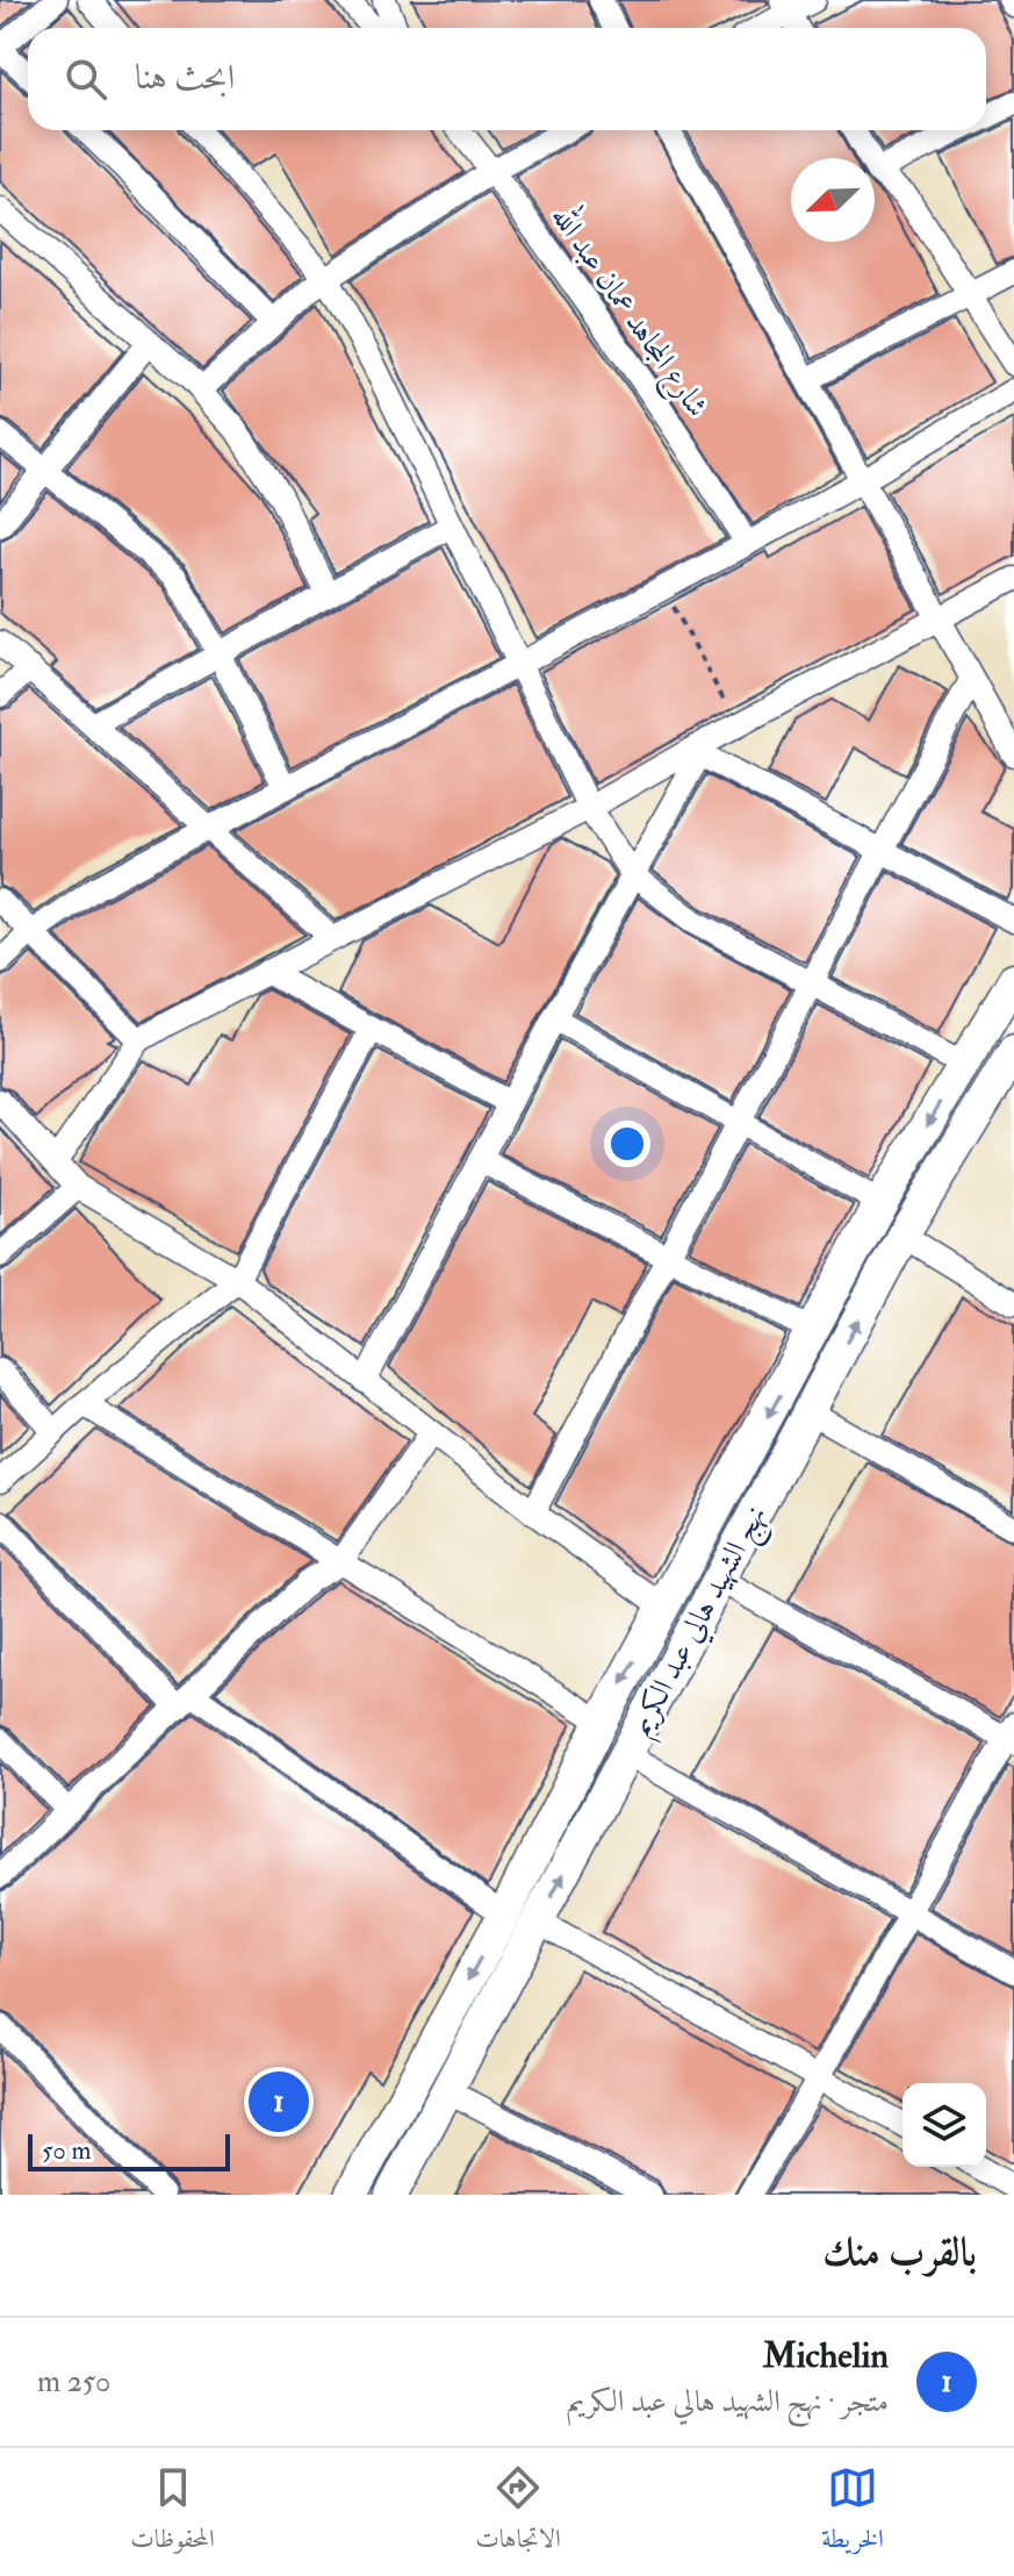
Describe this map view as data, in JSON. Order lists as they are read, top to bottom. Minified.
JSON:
{"streets":{"main road":["نهج الشهيد هالي عبد الكريم"],"street":["شارع المجاهد عمان عبد الله"]},"scale_bar":"50 m","north":"bottom left","page":{"search":"ابحث هنا","pins":"1","scale":"50 m","heading":"بالقرب منك","list":[{"mark":"1","name":"Michelin","note":"متجر · نهج الشهيد هالي عبد الكريم","value":"250 m"}],"nav":["الخريطة","الاتجاهات","المحفوظات"]}}
